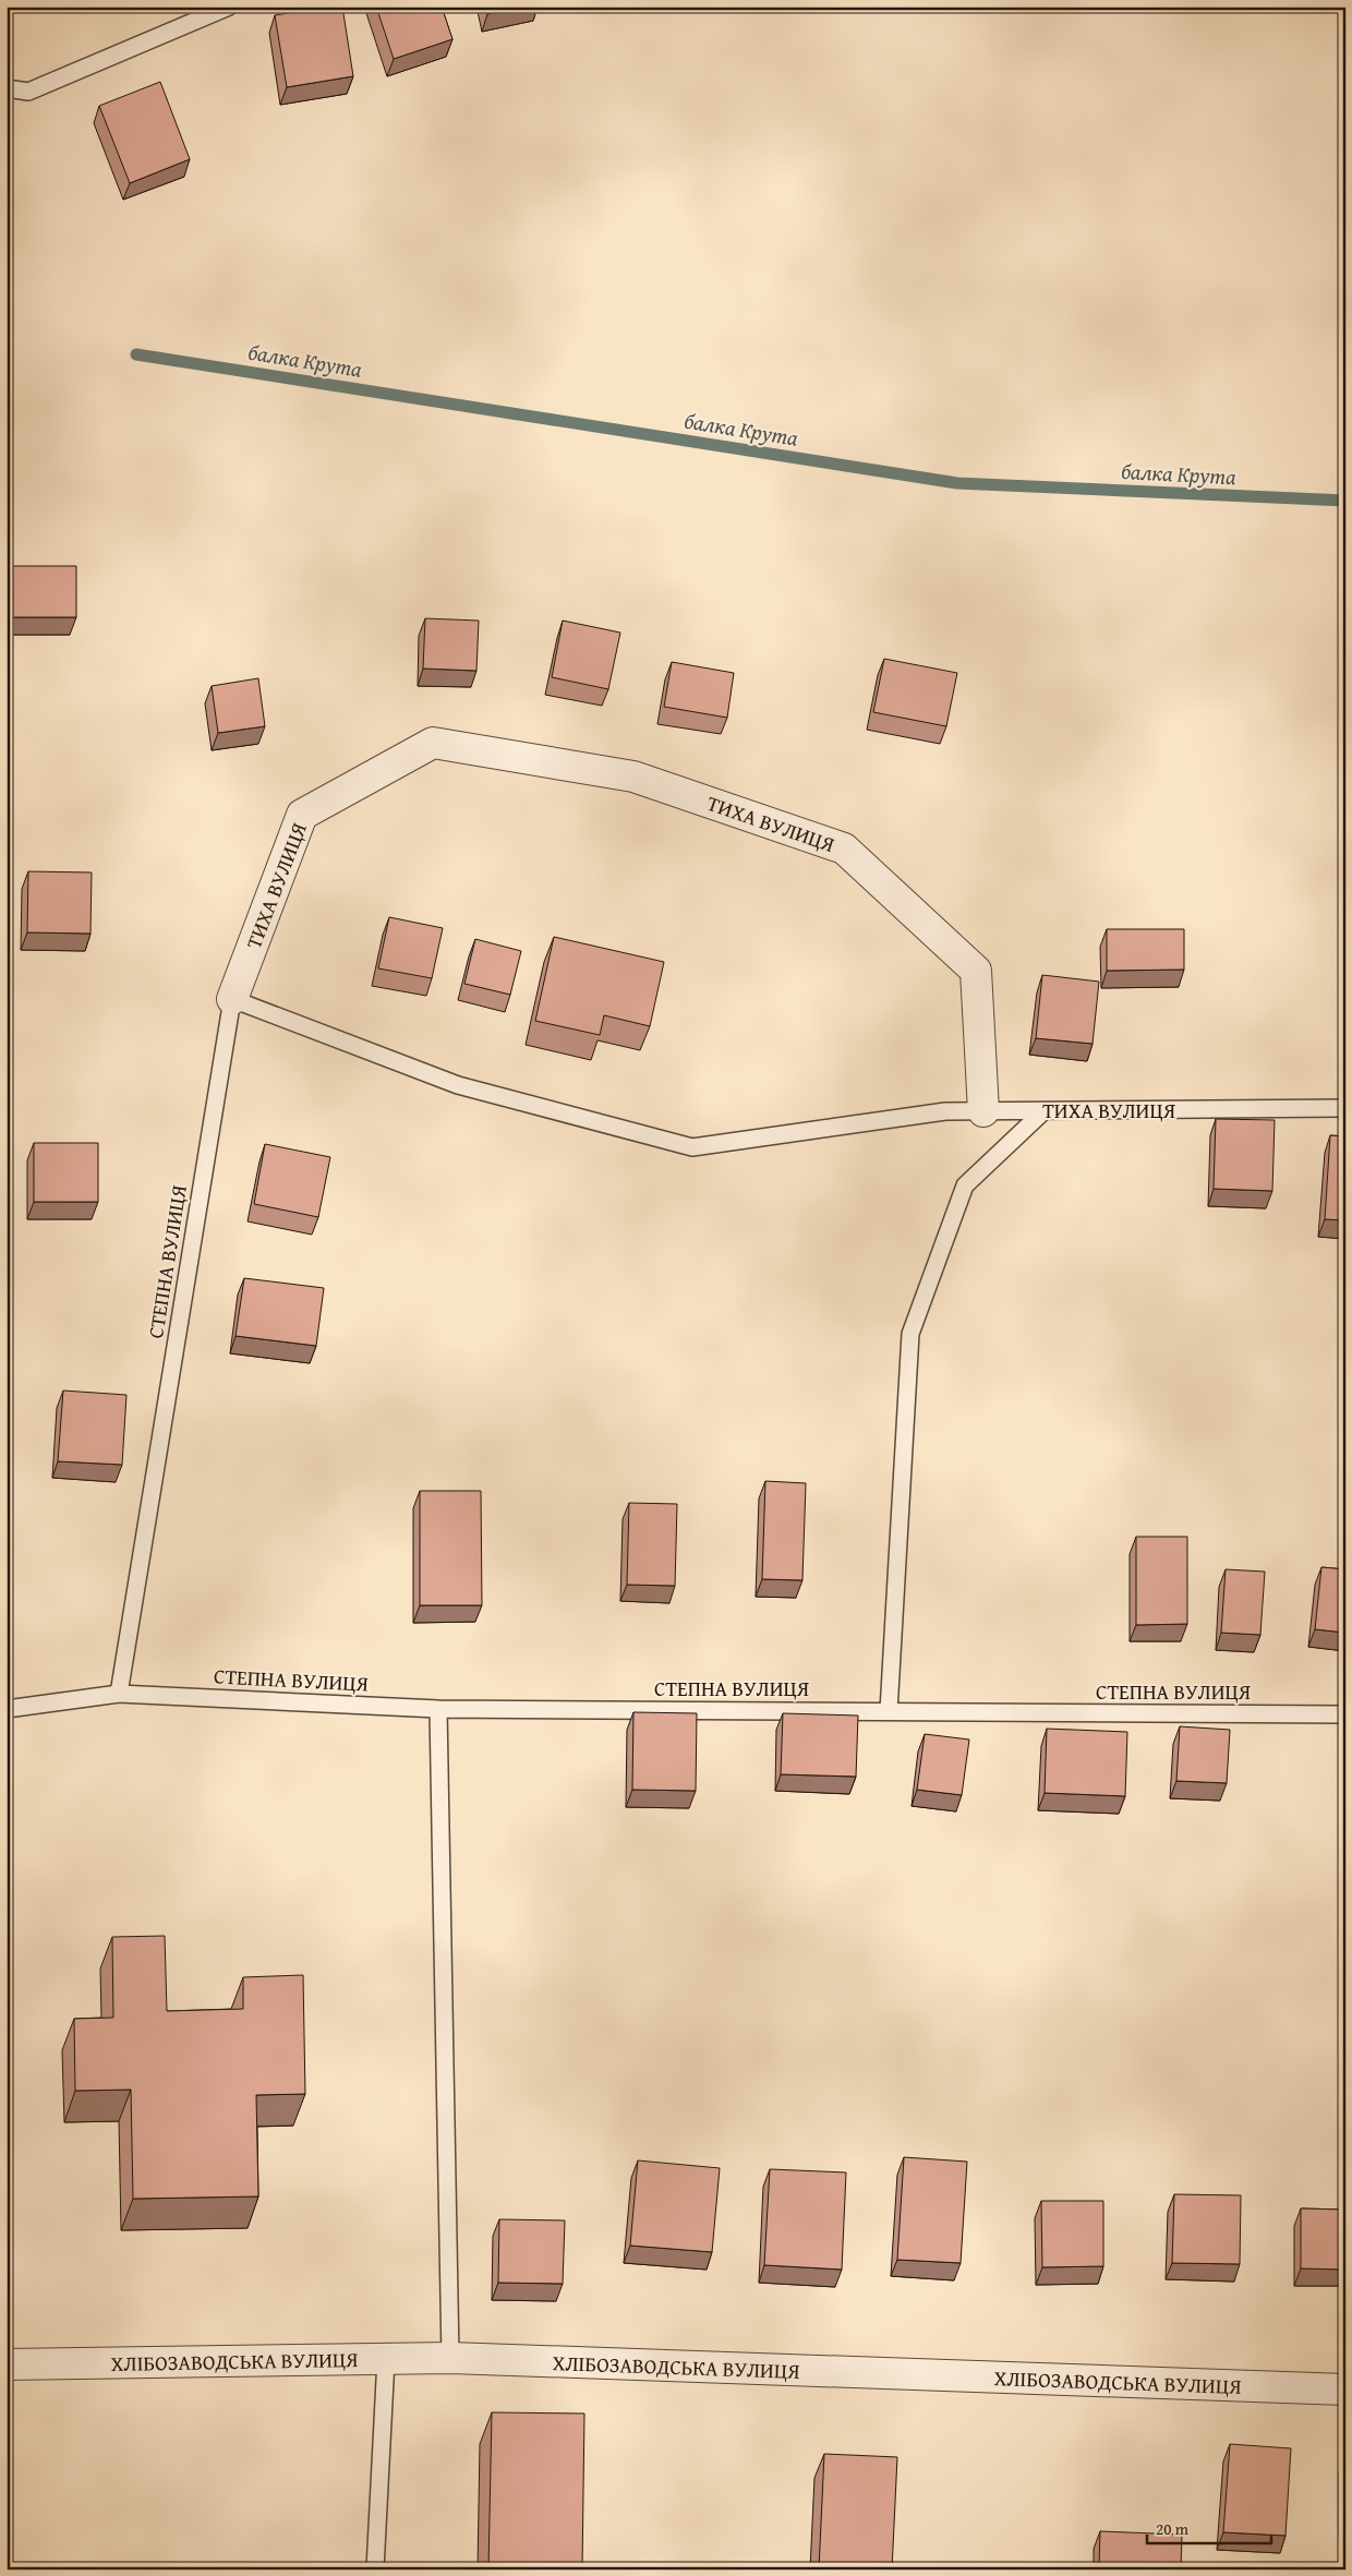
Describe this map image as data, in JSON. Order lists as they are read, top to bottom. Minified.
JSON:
{"streets":{"street":["ТИХА ВУЛИЦЯ","ХЛІБОЗАВОДСЬКА ВУЛИЦЯ"],"lane":["СТЕПНА ВУЛИЦЯ"]},"crossings":[["ТИХА ВУЛИЦЯ","СТЕПНА ВУЛИЦЯ"]],"water":["балка Крута"],"scale_bar":"20 m"}
